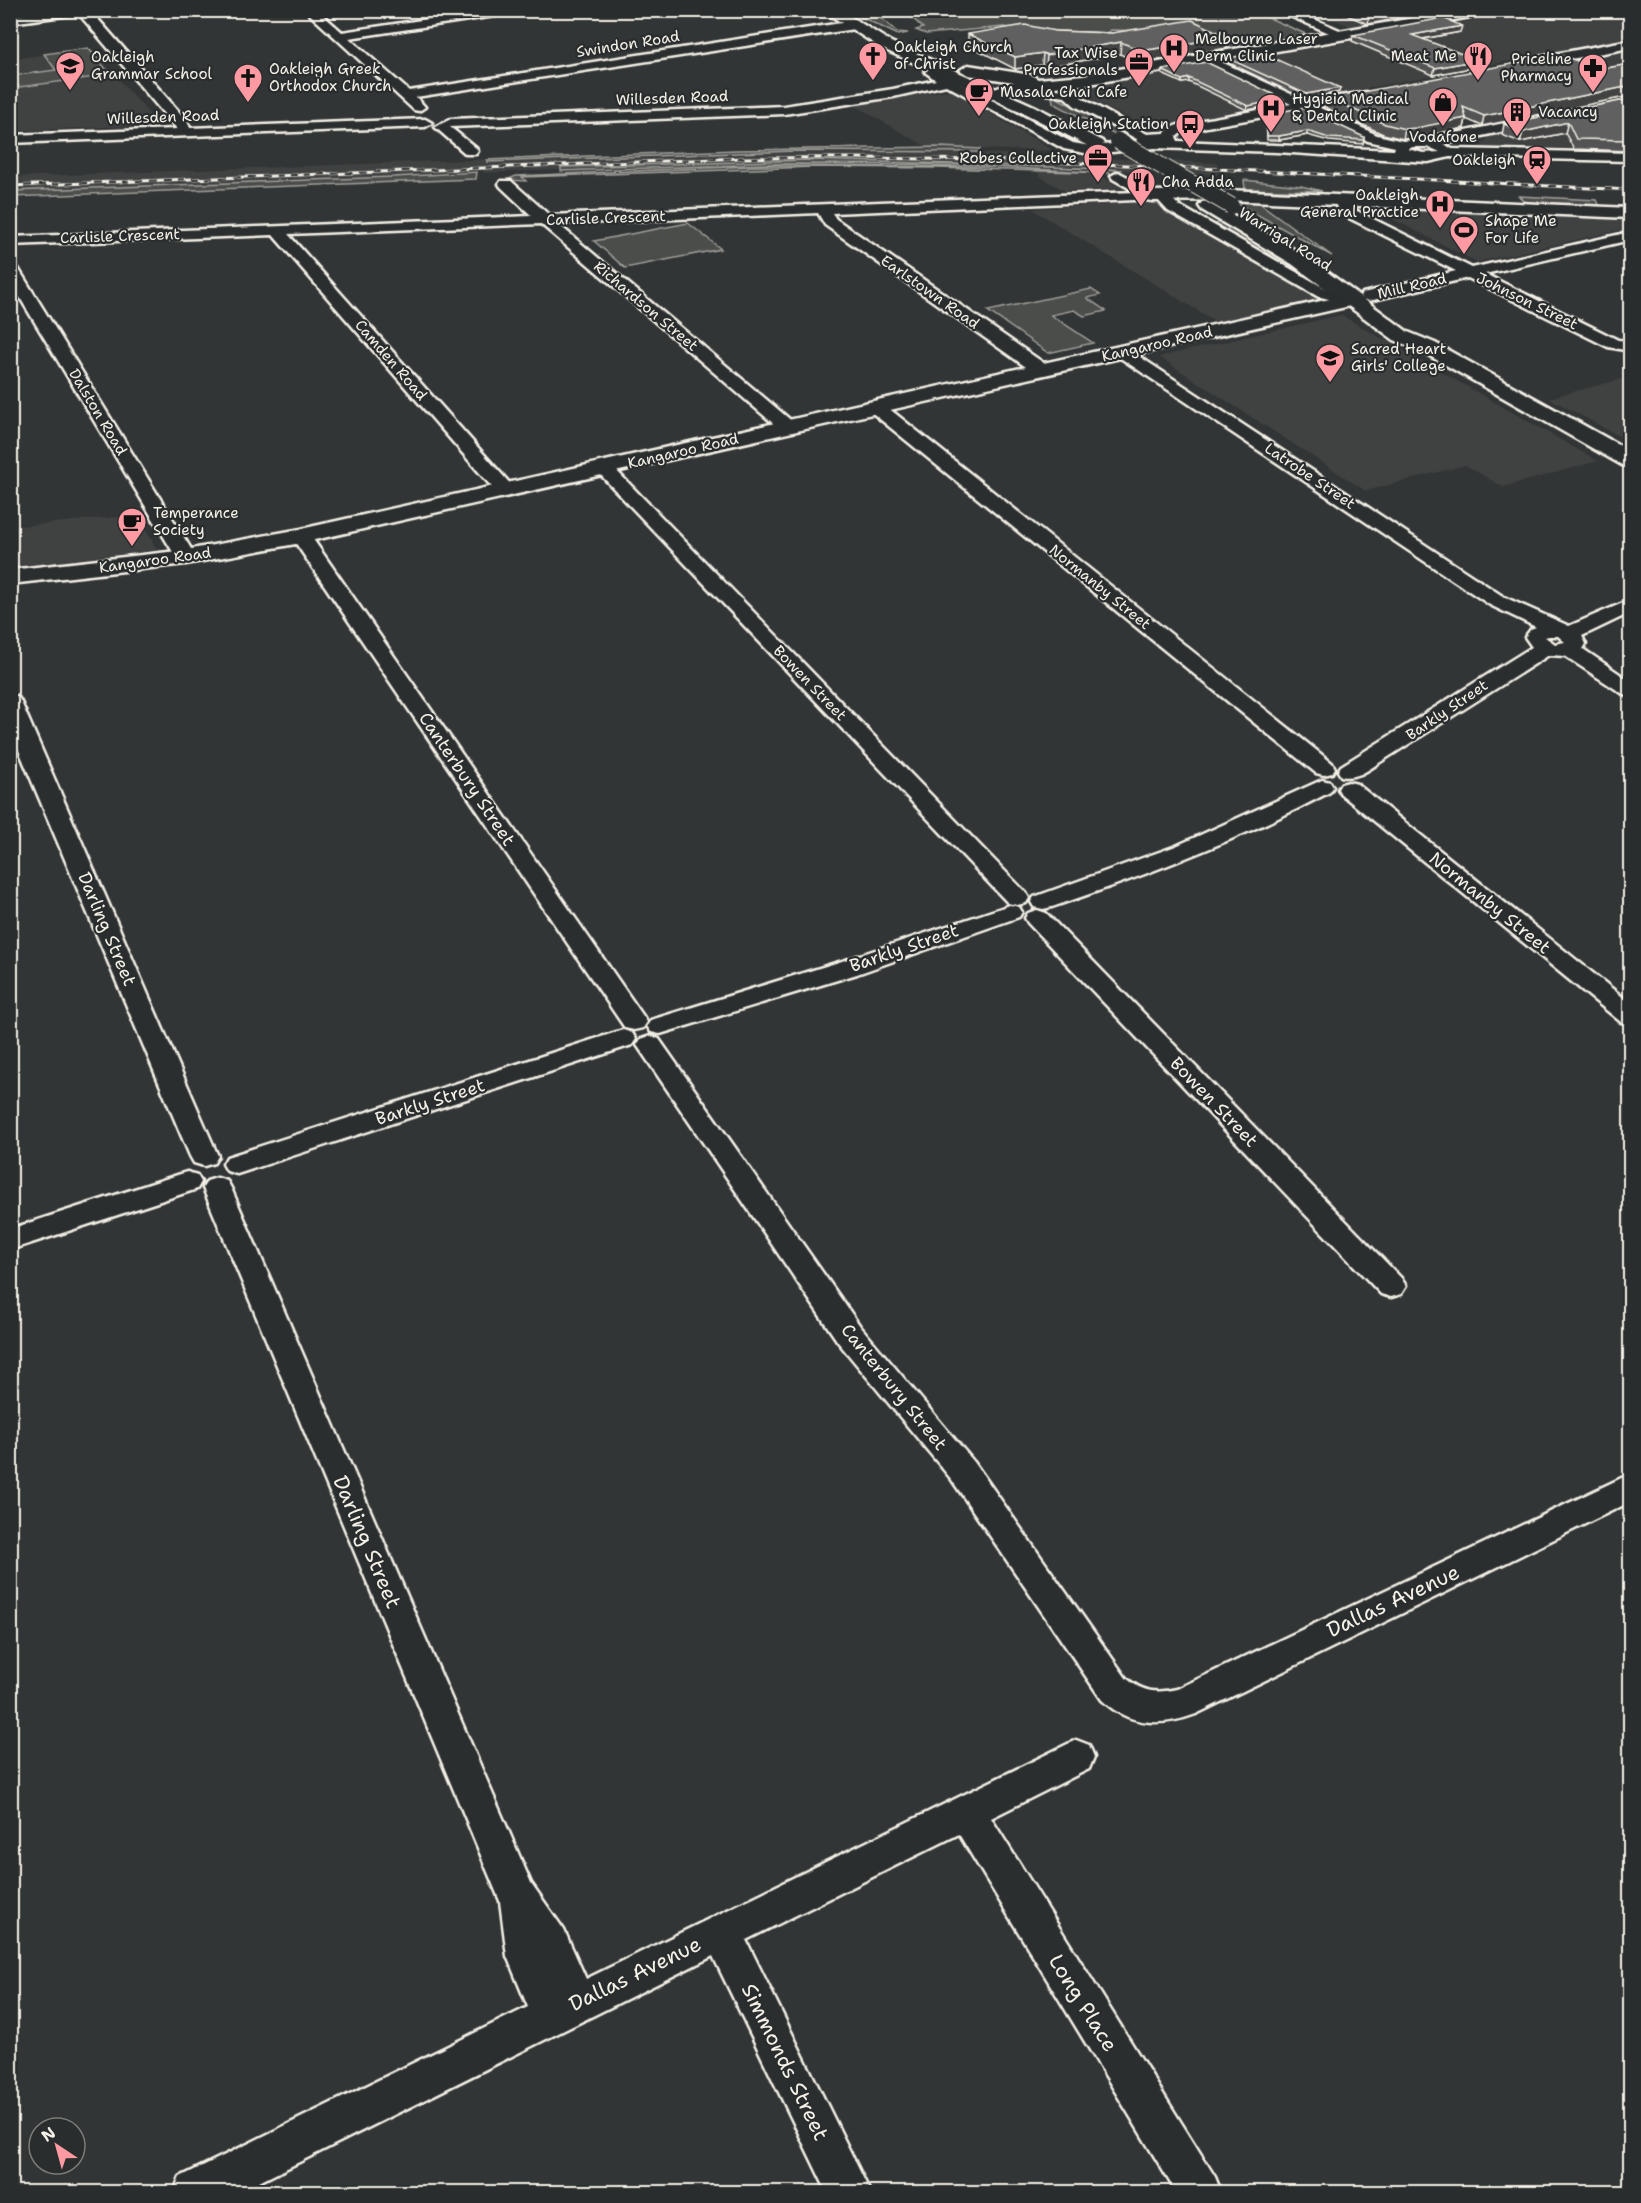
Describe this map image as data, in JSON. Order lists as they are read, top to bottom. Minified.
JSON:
{"streets":{"main road":["Carlisle Crescent","Warrigal Road","Kangaroo Road"],"street":["Swindon Road","Willesden Road","Mill Road","Earlstown Road","Johnson Street","Richardson Street","Camden Road","Dalston Road","Latrobe Street","Normanby Street","Bowen Street","Barkly Street","Canterbury Street","Darling Street","Dallas Avenue","Long Place","Simmonds Street"]},"crossings":[["Swindon Road","Warrigal Road"],["Willesden Road","Warrigal Road"],["Carlisle Crescent","Warrigal Road"],["Carlisle Crescent","Earlstown Road"],["Carlisle Crescent","Johnson Street"],["Carlisle Crescent","Richardson Street"],["Carlisle Crescent","Camden Road"],["Warrigal Road","Mill Road"],["Warrigal Road","Kangaroo Road"],["Mill Road","Johnson Street"],["Mill Road","Kangaroo Road"],["Earlstown Road","Kangaroo Road"],["Richardson Street","Kangaroo Road"],["Kangaroo Road","Camden Road"],["Kangaroo Road","Dalston Road"],["Kangaroo Road","Latrobe Street"],["Kangaroo Road","Normanby Street"],["Kangaroo Road","Bowen Street"],["Kangaroo Road","Canterbury Street"],["Latrobe Street","Barkly Street"],["Normanby Street","Barkly Street"],["Bowen Street","Barkly Street"],["Barkly Street","Canterbury Street"],["Barkly Street","Darling Street"],["Canterbury Street","Dallas Avenue"],["Darling Street","Dallas Avenue"],["Dallas Avenue","Long Place"],["Dallas Avenue","Simmonds Street"]],"places":{"hospital":["Melbourne Laser Derm Clinic","Hygieia Medical & Dental Clinic","Oakleigh General Practice"],"church":["Oakleigh Church of Christ","Oakleigh Greek Orthodox Church"],"restaurant":["Meat Me","Cha Adda"],"office":["Tax Wise Professionals","Robes Collective"],"school or university":["Oakleigh Grammar School","Sacred Heart Girls' College"],"pharmacy":["Priceline Pharmacy"],"cafe":["Masala Chai Cafe","Temperance Society"],"shop":["Vodafone"],"building":["Vacancy"],"bus stop":["Oakleigh Station"],"station":["Oakleigh"],"sports":["Shape Me For Life"]},"north":"top left"}
